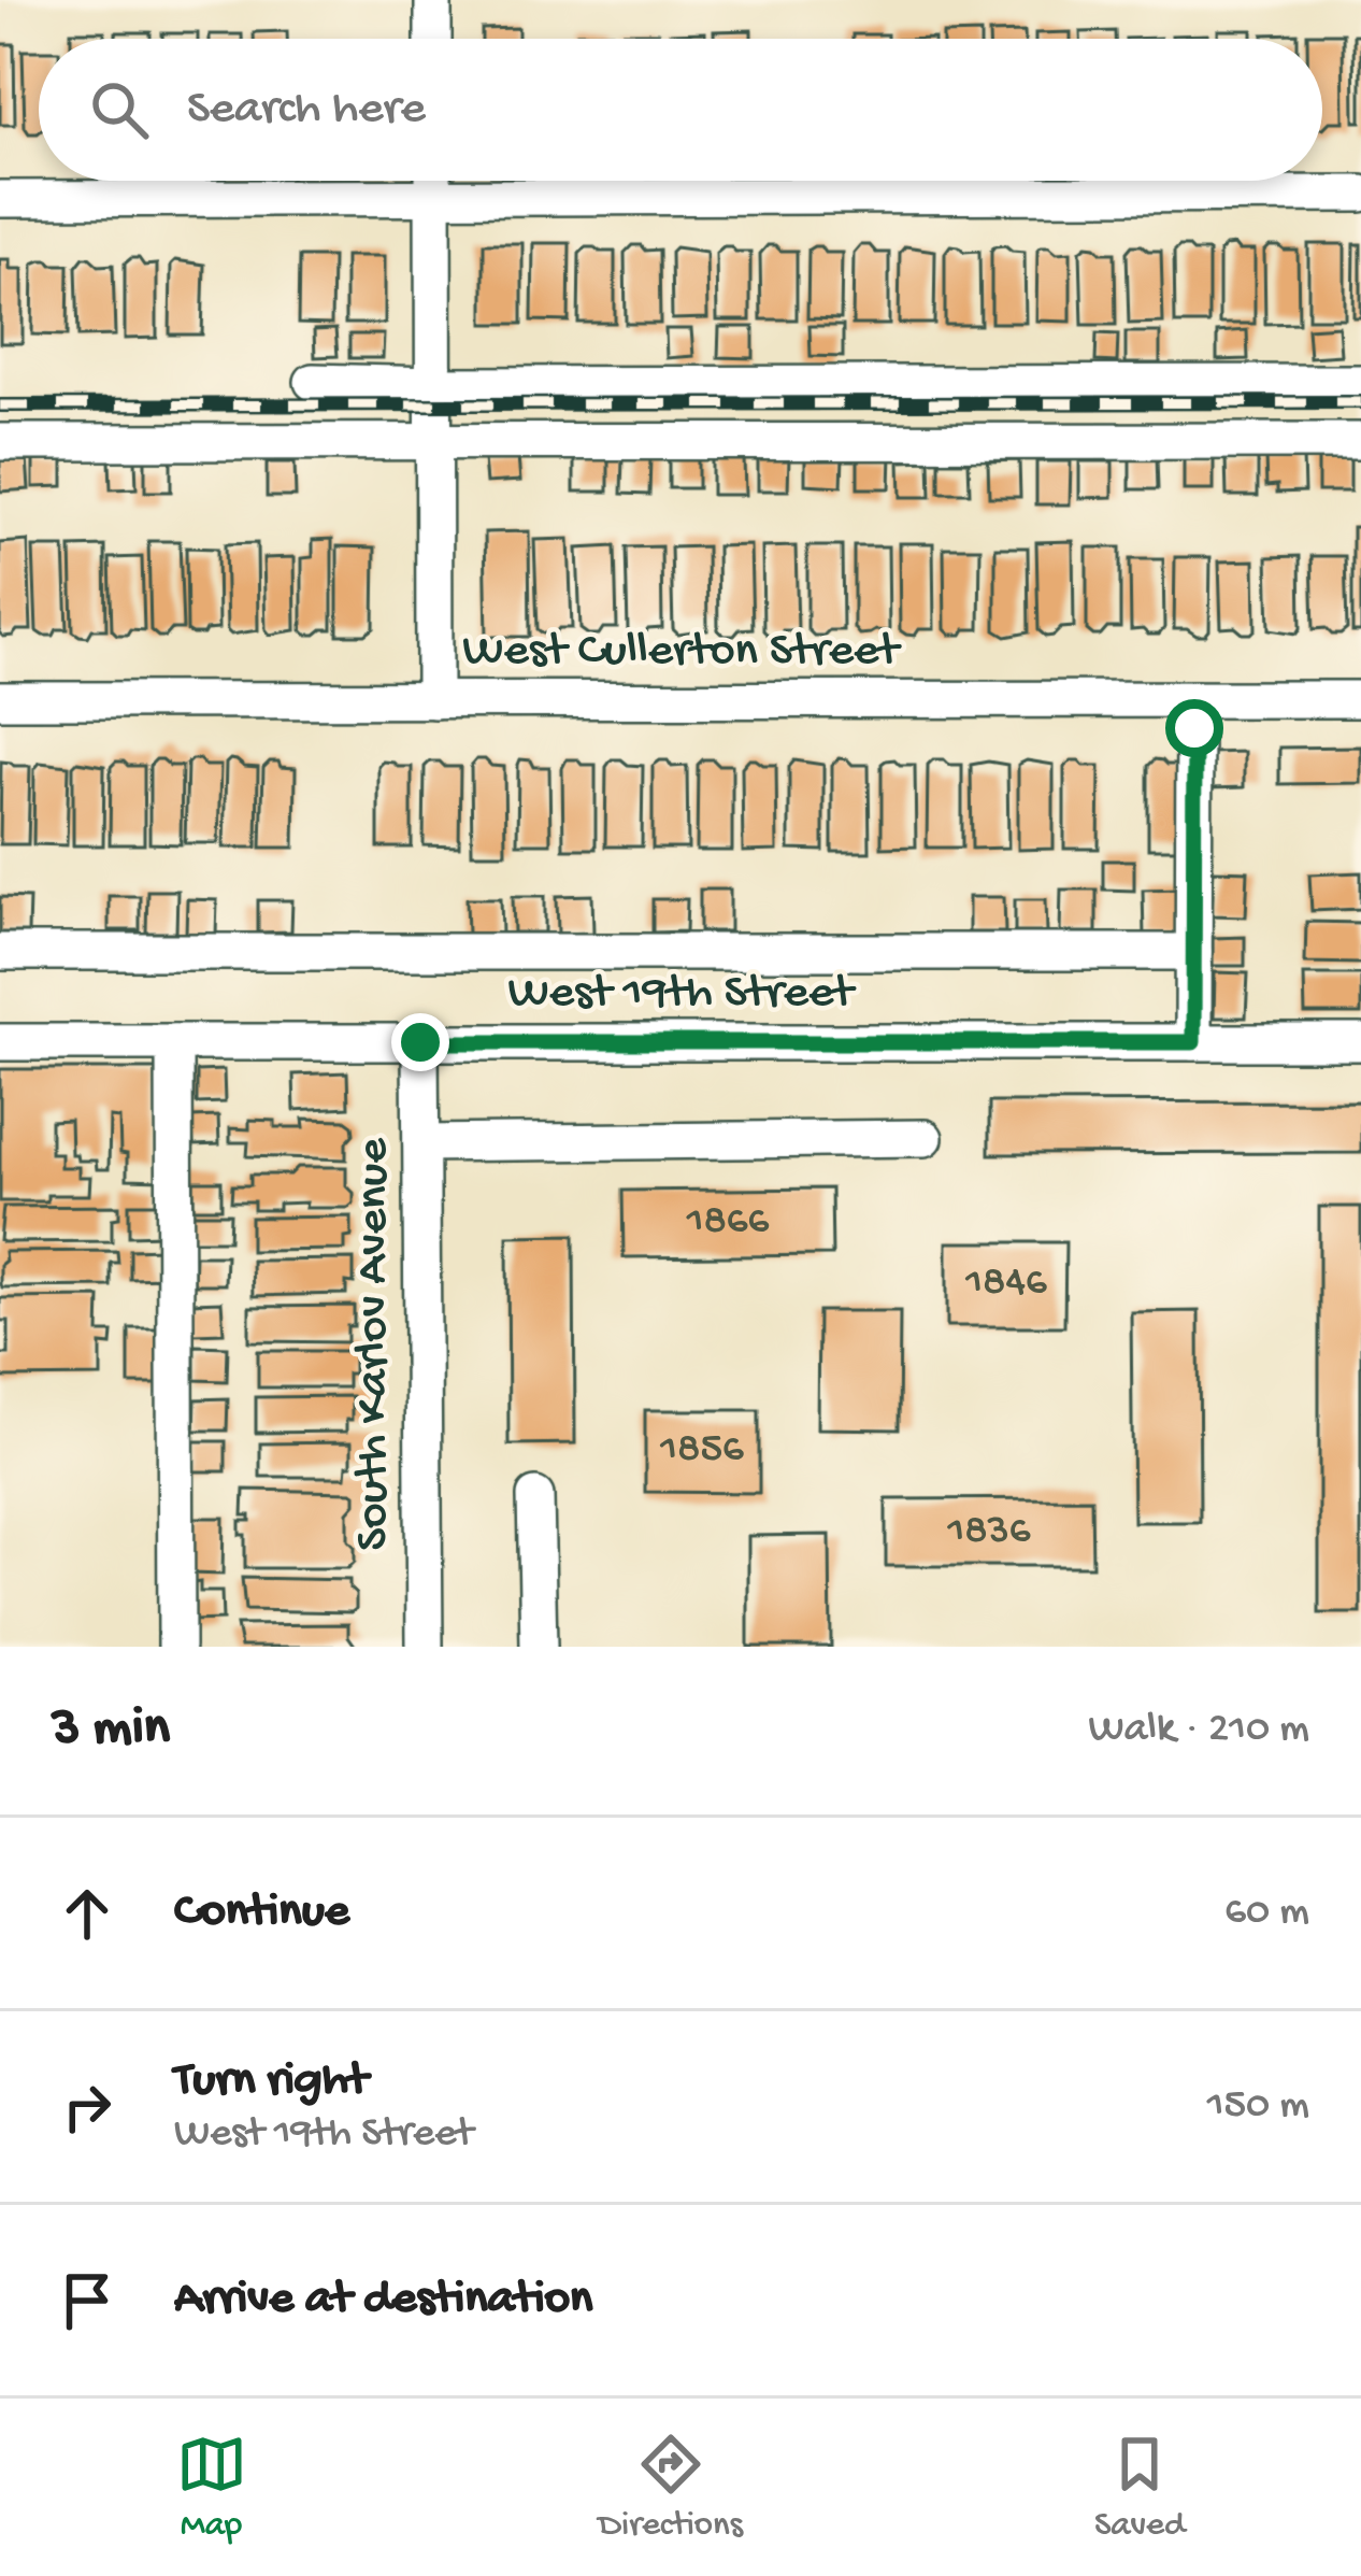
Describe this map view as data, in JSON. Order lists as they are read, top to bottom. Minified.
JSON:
{"streets":{"street":["West Cullerton Street","West 19th Street","South Karlov Avenue"]},"crossings":[["West 19th Street","South Karlov Avenue"]],"house_numbers":["1866","1846","1856","1836"],"page":{"search":"Search here","heading":["3 min","Walk · 210 m"],"list":[["Continue","60 m"],["Turn right","West 19th Street","150 m"],"Arrive at destination"],"nav":["Map","Directions","Saved"]}}
